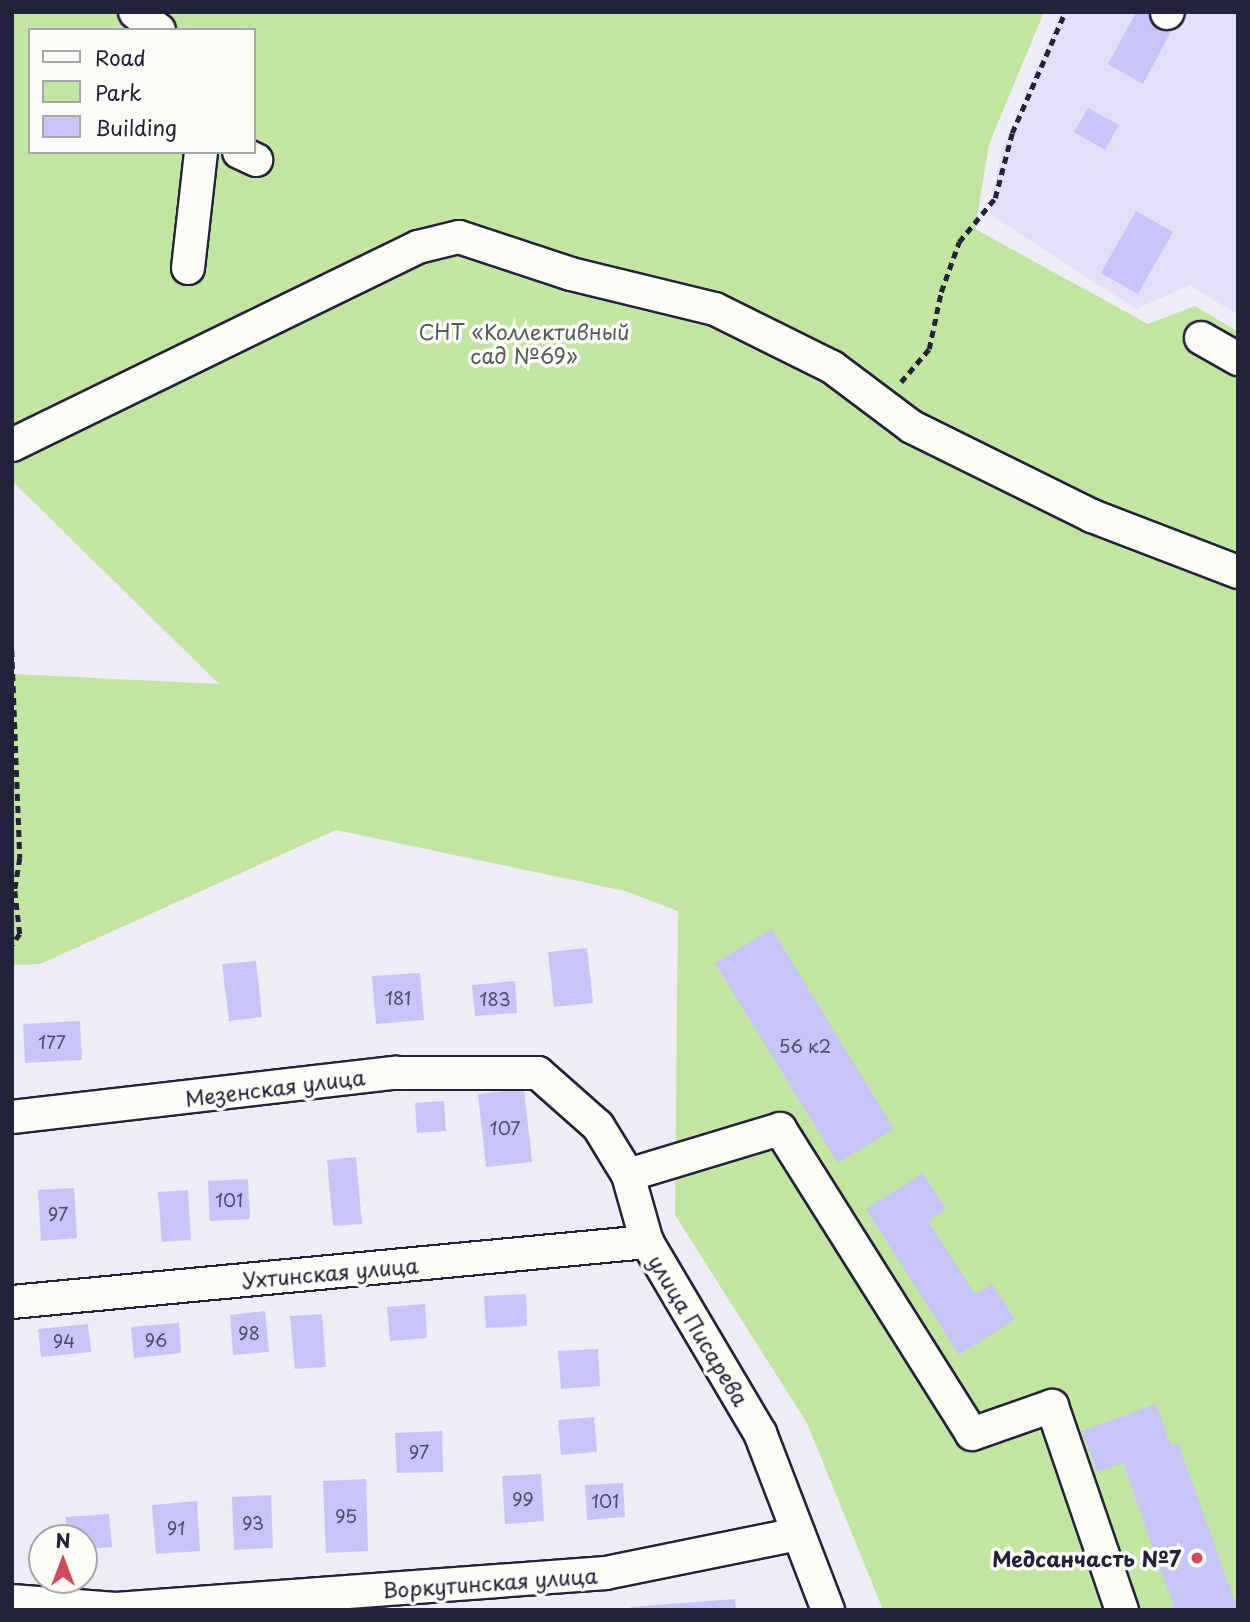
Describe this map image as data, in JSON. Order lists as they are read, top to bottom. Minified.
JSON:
{"streets":{"street":["Мезенская улица","Ухтинская улица","улица Писарева","Воркутинская улица"]},"crossings":[["Мезенская улица","улица Писарева"],["Ухтинская улица","улица Писарева"],["улица Писарева","Воркутинская улица"]],"parks":["СНТ «Коллективный сад №69»"],"places":["Медсанчасть №7"],"house_numbers":["181","183","177","56 к2","107","101","97","98","96","94","97","99","101","95","93","91"],"legend":["Road","Park","Building"],"north":"top"}
